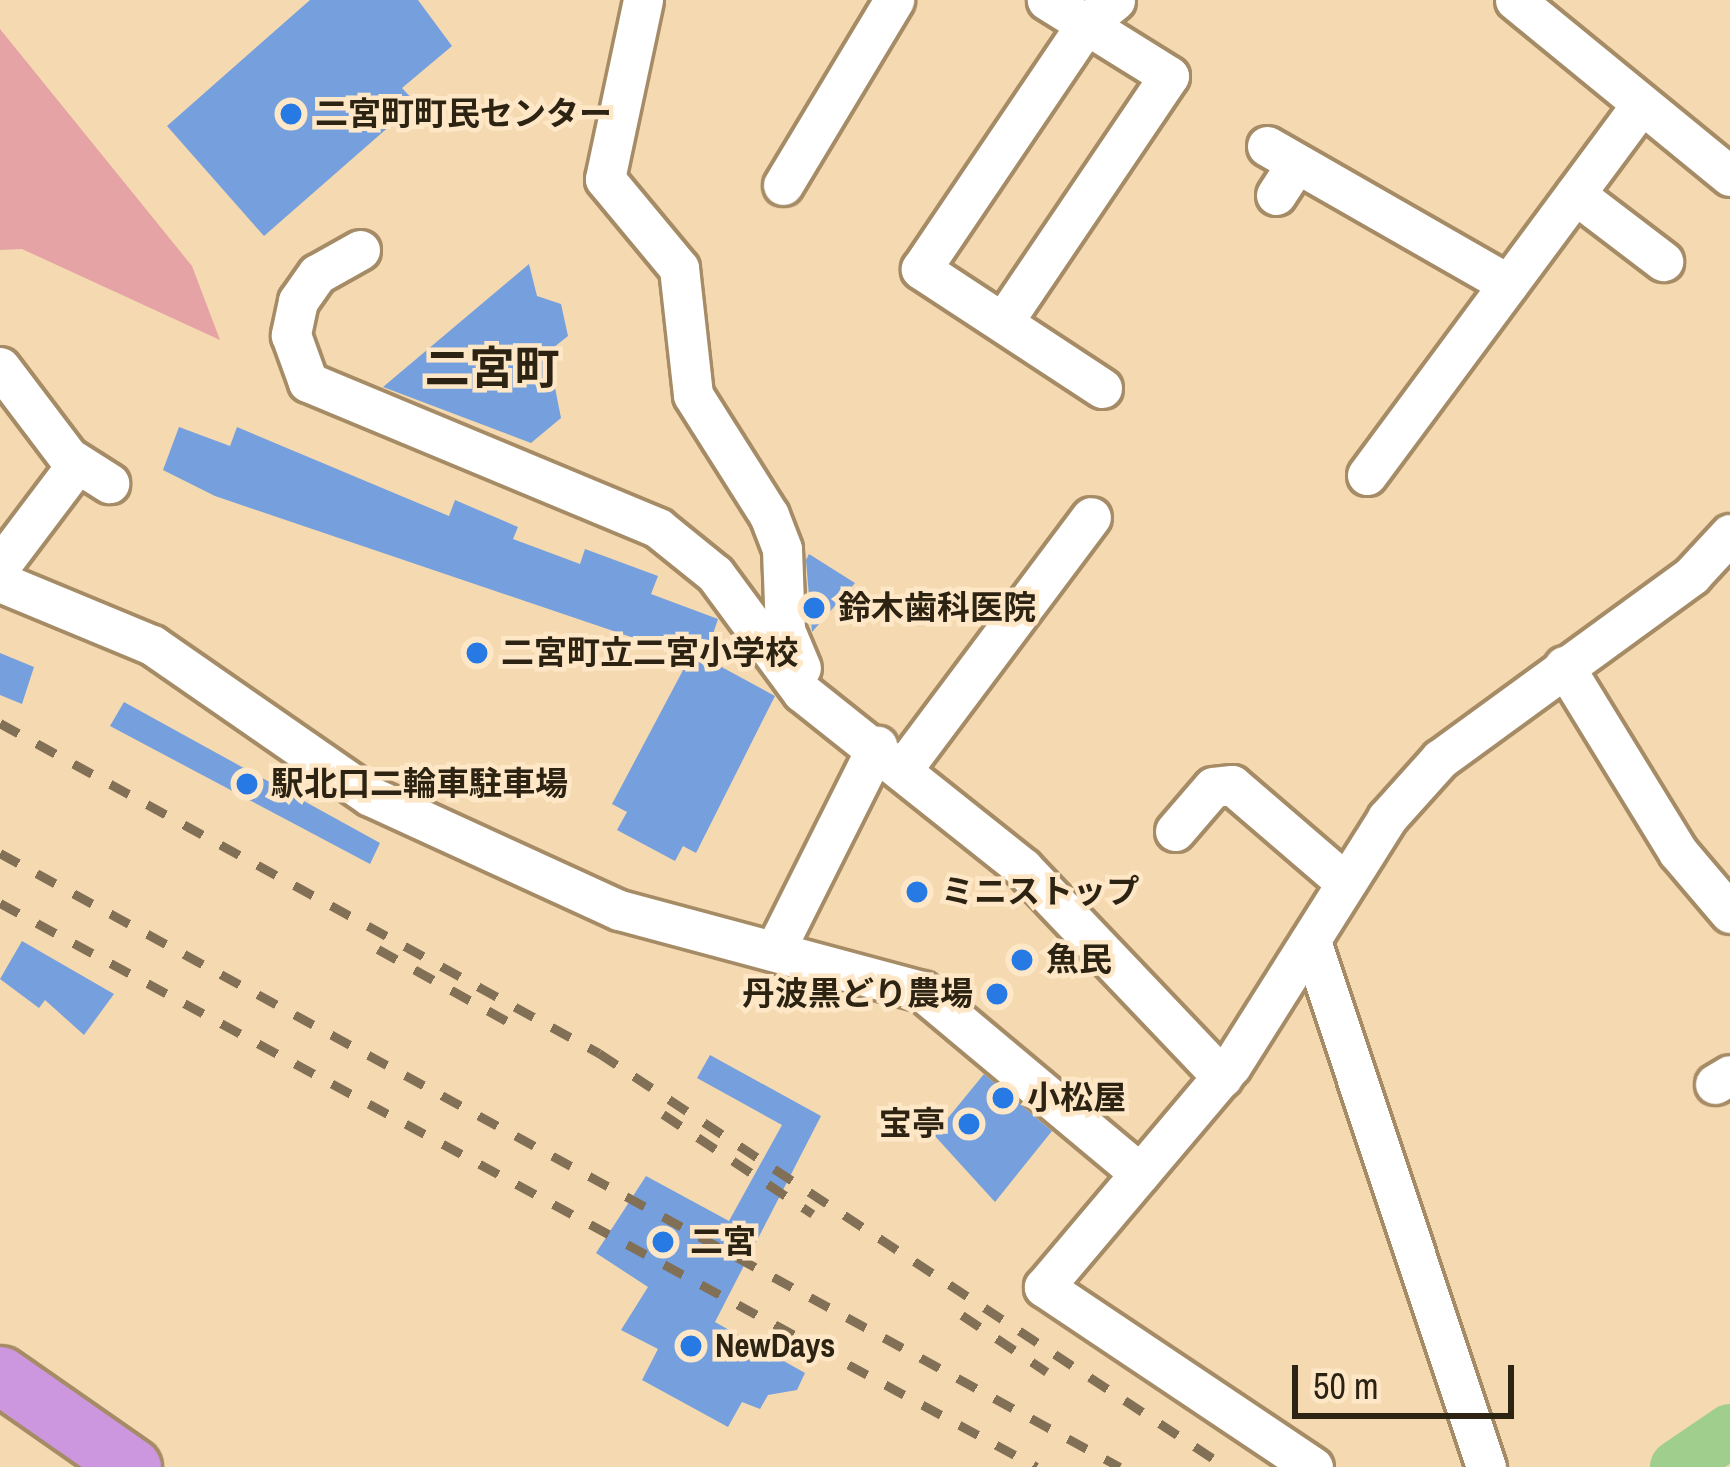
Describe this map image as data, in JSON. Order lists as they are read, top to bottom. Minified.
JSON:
{"districts":["二宮町"],"places":["二宮町町民センター","鈴木歯科医院","二宮町立二宮小学校","駅北口二輪車駐車場","ミニストップ","魚民","丹波黒どり農場","小松屋","宝亭","二宮","NewDays"],"scale_bar":"50 m"}
